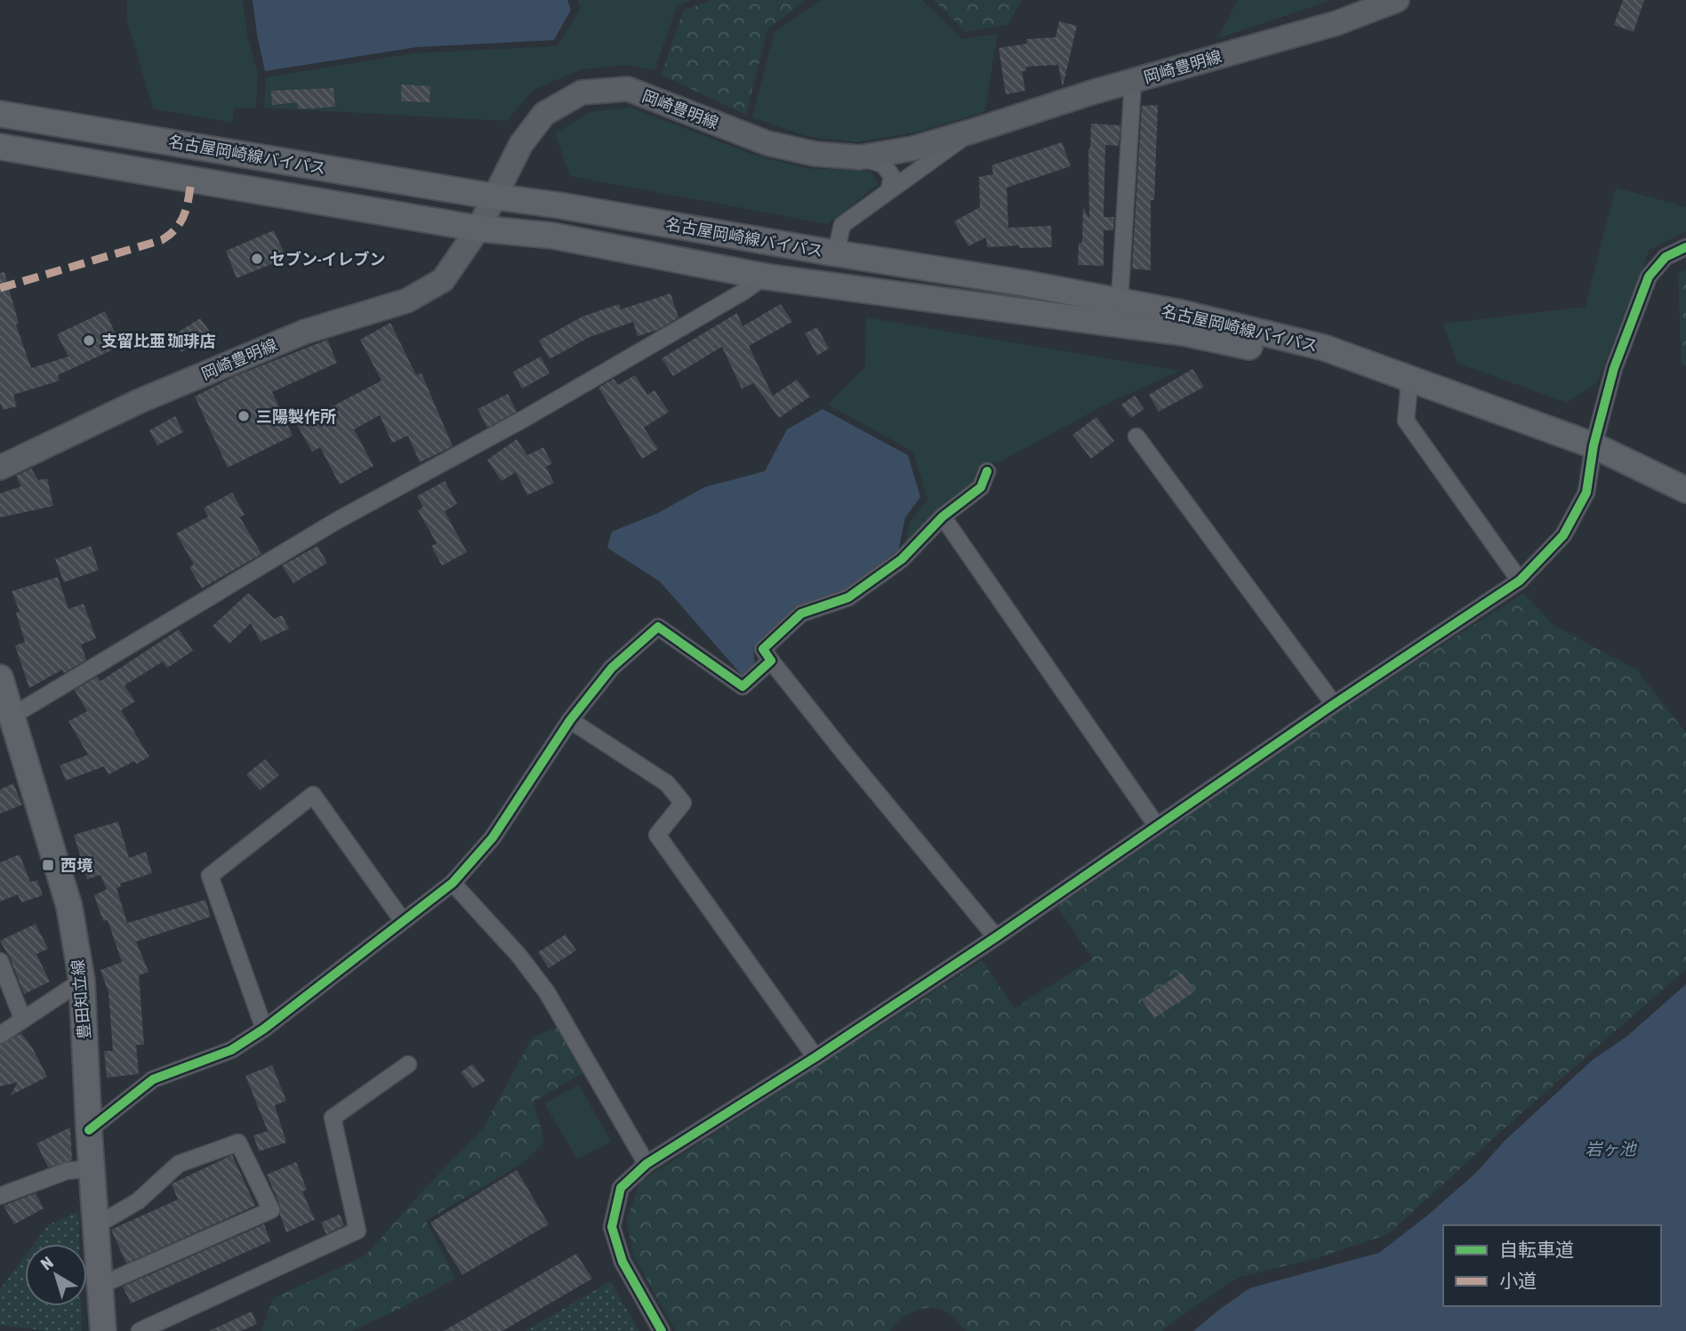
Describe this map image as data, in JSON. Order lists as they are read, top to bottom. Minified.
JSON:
{"streets":{"main road":["岡崎豊明線","名古屋岡崎線バイパス","豊田知立線"]},"crossings":[["岡崎豊明線","名古屋岡崎線バイパス"]],"water":["岩ヶ池"],"places":{"other":["セブン-イレブン","支留比亜 珈琲店","三陽製作所"],"transit":["西境"]},"legend":["自転車道","小道"],"north":"top left"}
